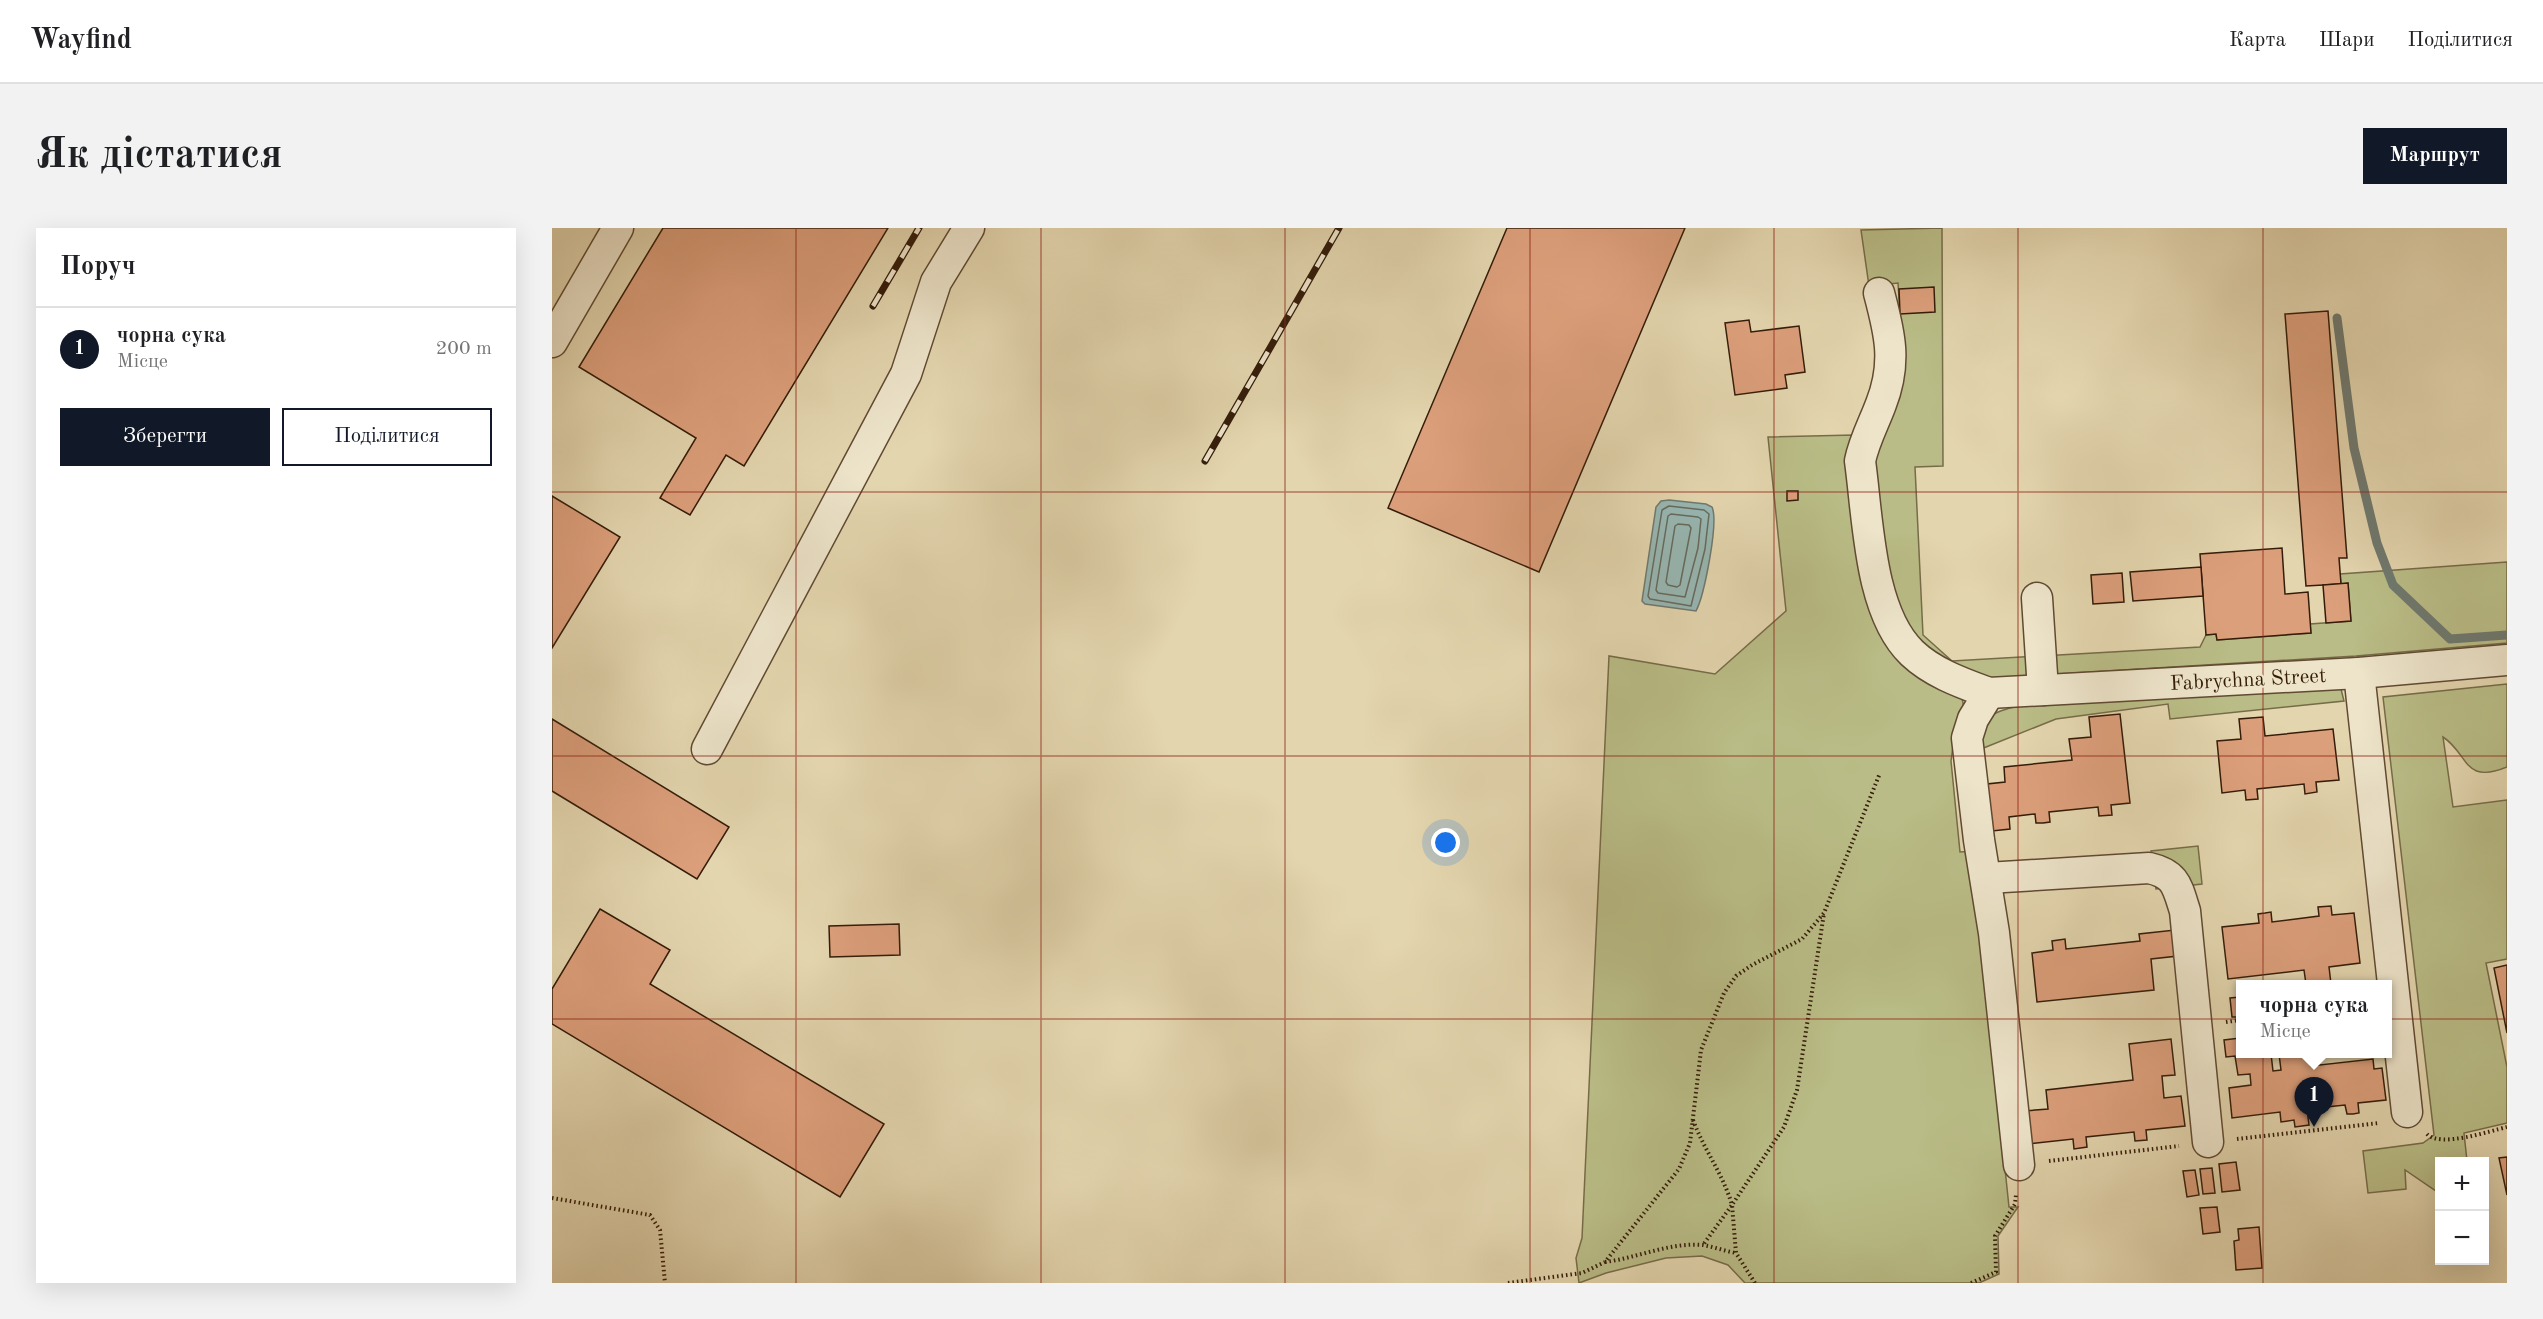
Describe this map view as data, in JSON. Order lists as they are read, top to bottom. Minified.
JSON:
{"streets":{"street":["Fabrychna Street"]},"page":{"header":"Wayfind","nav":["Карта","Шари","Поділитися"],"buttons":["Маршрут",["Зберегти","Поділитися"]],"title":"Як дістатися","heading":"Поруч","list":[{"mark":"1","name":"чорна сука","note":"Місце","value":"200 m"}],"popup":["чорна сука","Місце"],"pins":"1","map_buttons":["+","−"]}}
